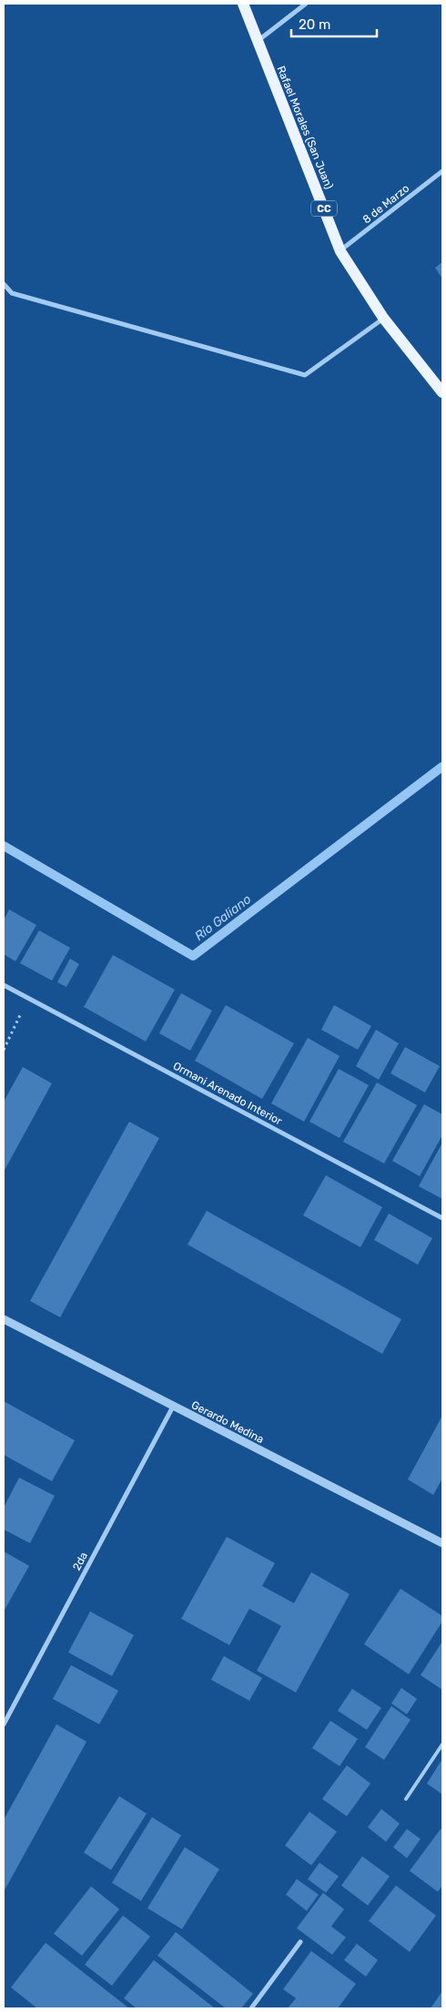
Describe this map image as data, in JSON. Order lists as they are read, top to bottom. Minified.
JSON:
{"streets":{"main road":["Rafael Morales (San Juan)","CC"],"street":["8 de Marzo","Ormani Arenado Interior","Gerardo Medina","2da"]},"crossings":[["Rafael Morales (San Juan)","8 de Marzo"],["Gerardo Medina","2da"]],"water":["Río Galiano"],"scale_bar":"20 m"}
